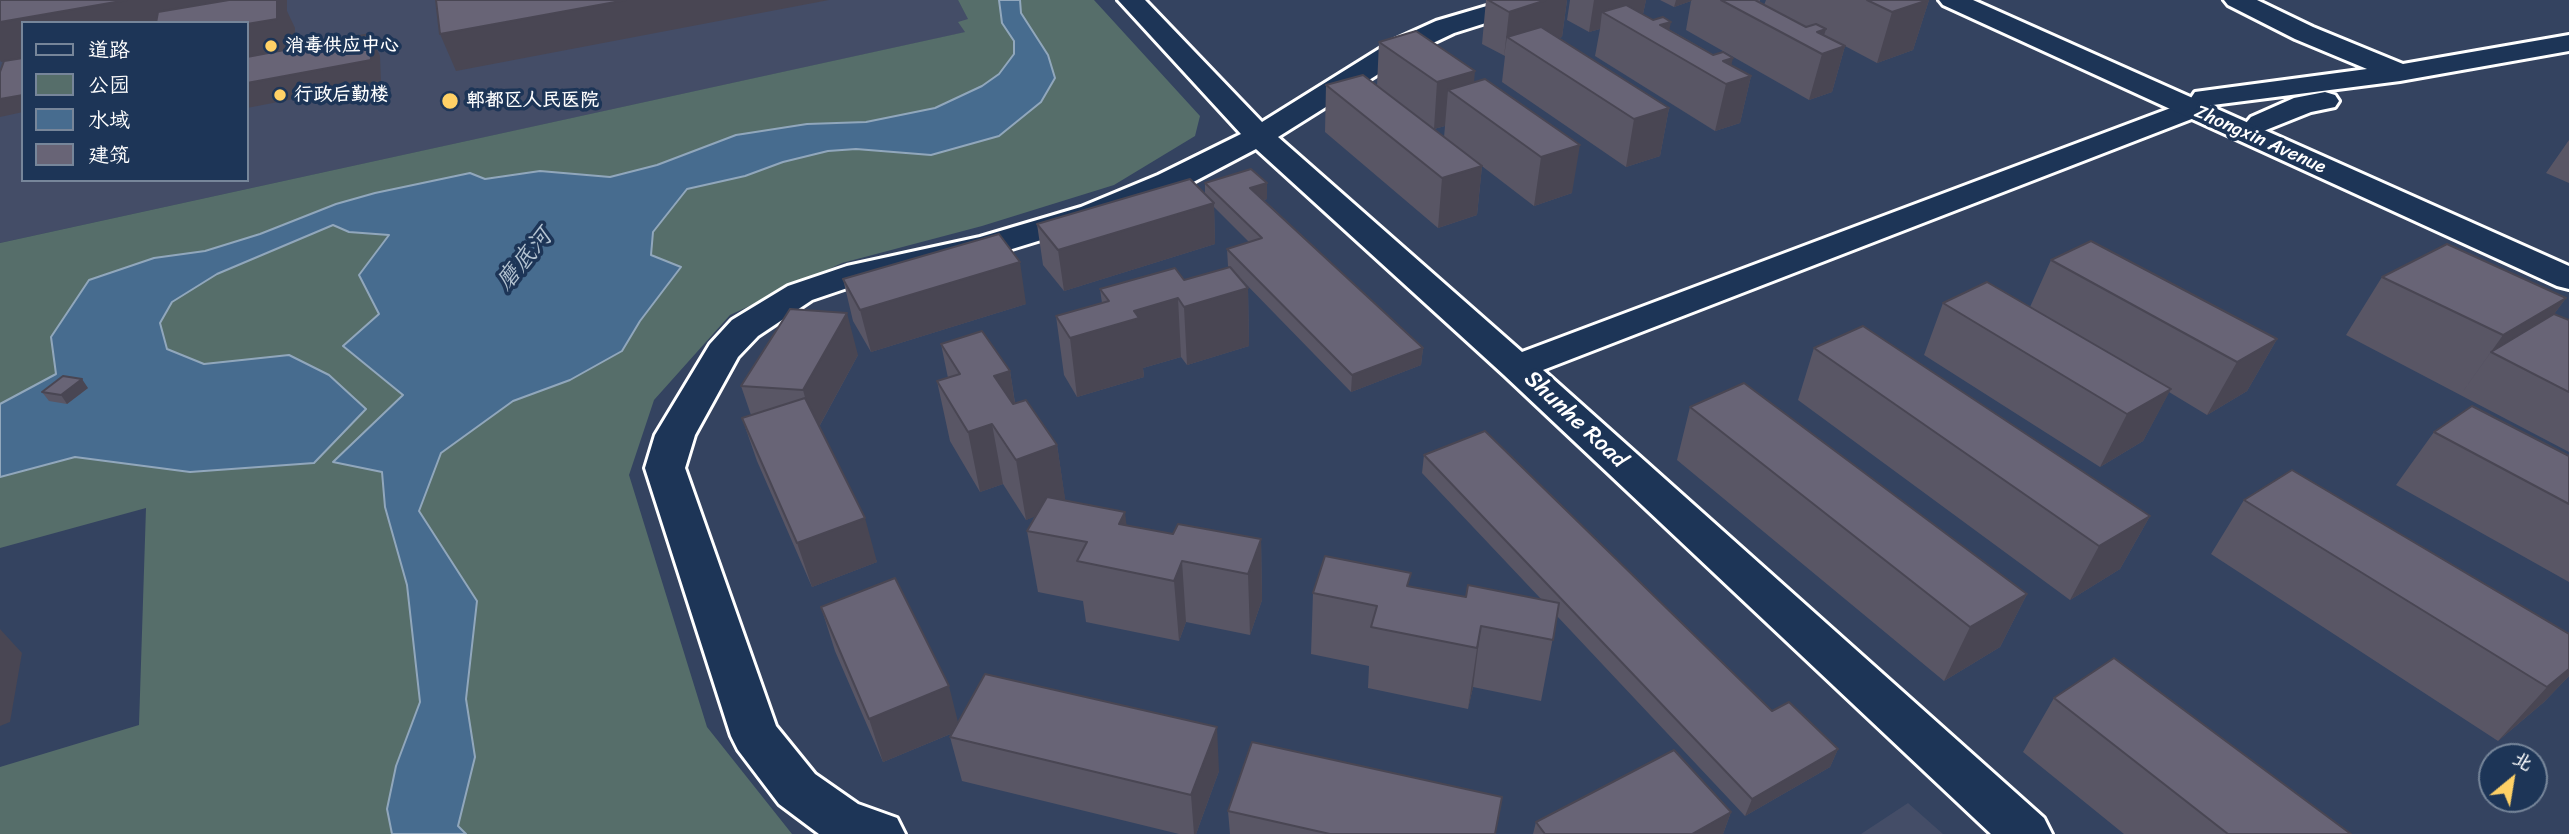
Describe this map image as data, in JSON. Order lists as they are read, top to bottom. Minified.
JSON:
{"streets":{"street":["Zhongxin Avenue","Shunhe Road"]},"water":["磨底河"],"places":["消毒供应中心","行政后勤楼","郫都区人民医院"],"legend":["道路","公园","水域","建筑"],"north":"top right"}
